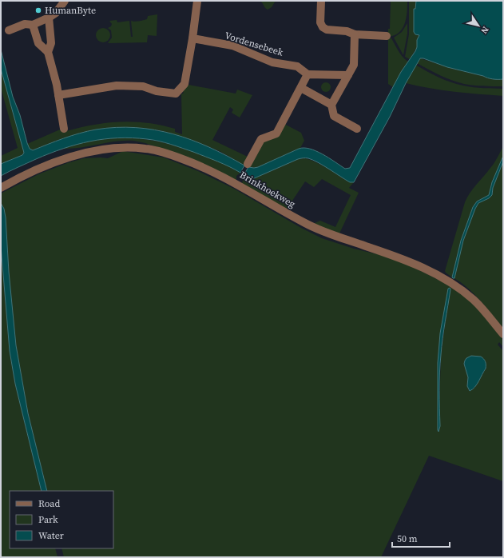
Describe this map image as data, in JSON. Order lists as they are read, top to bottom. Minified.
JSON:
{"streets":{"street":["Vordensebeek","Brinkhoekweg"]},"places":["HumanByte"],"legend":["Road","Park","Water"],"scale_bar":"50 m","north":"bottom right"}
